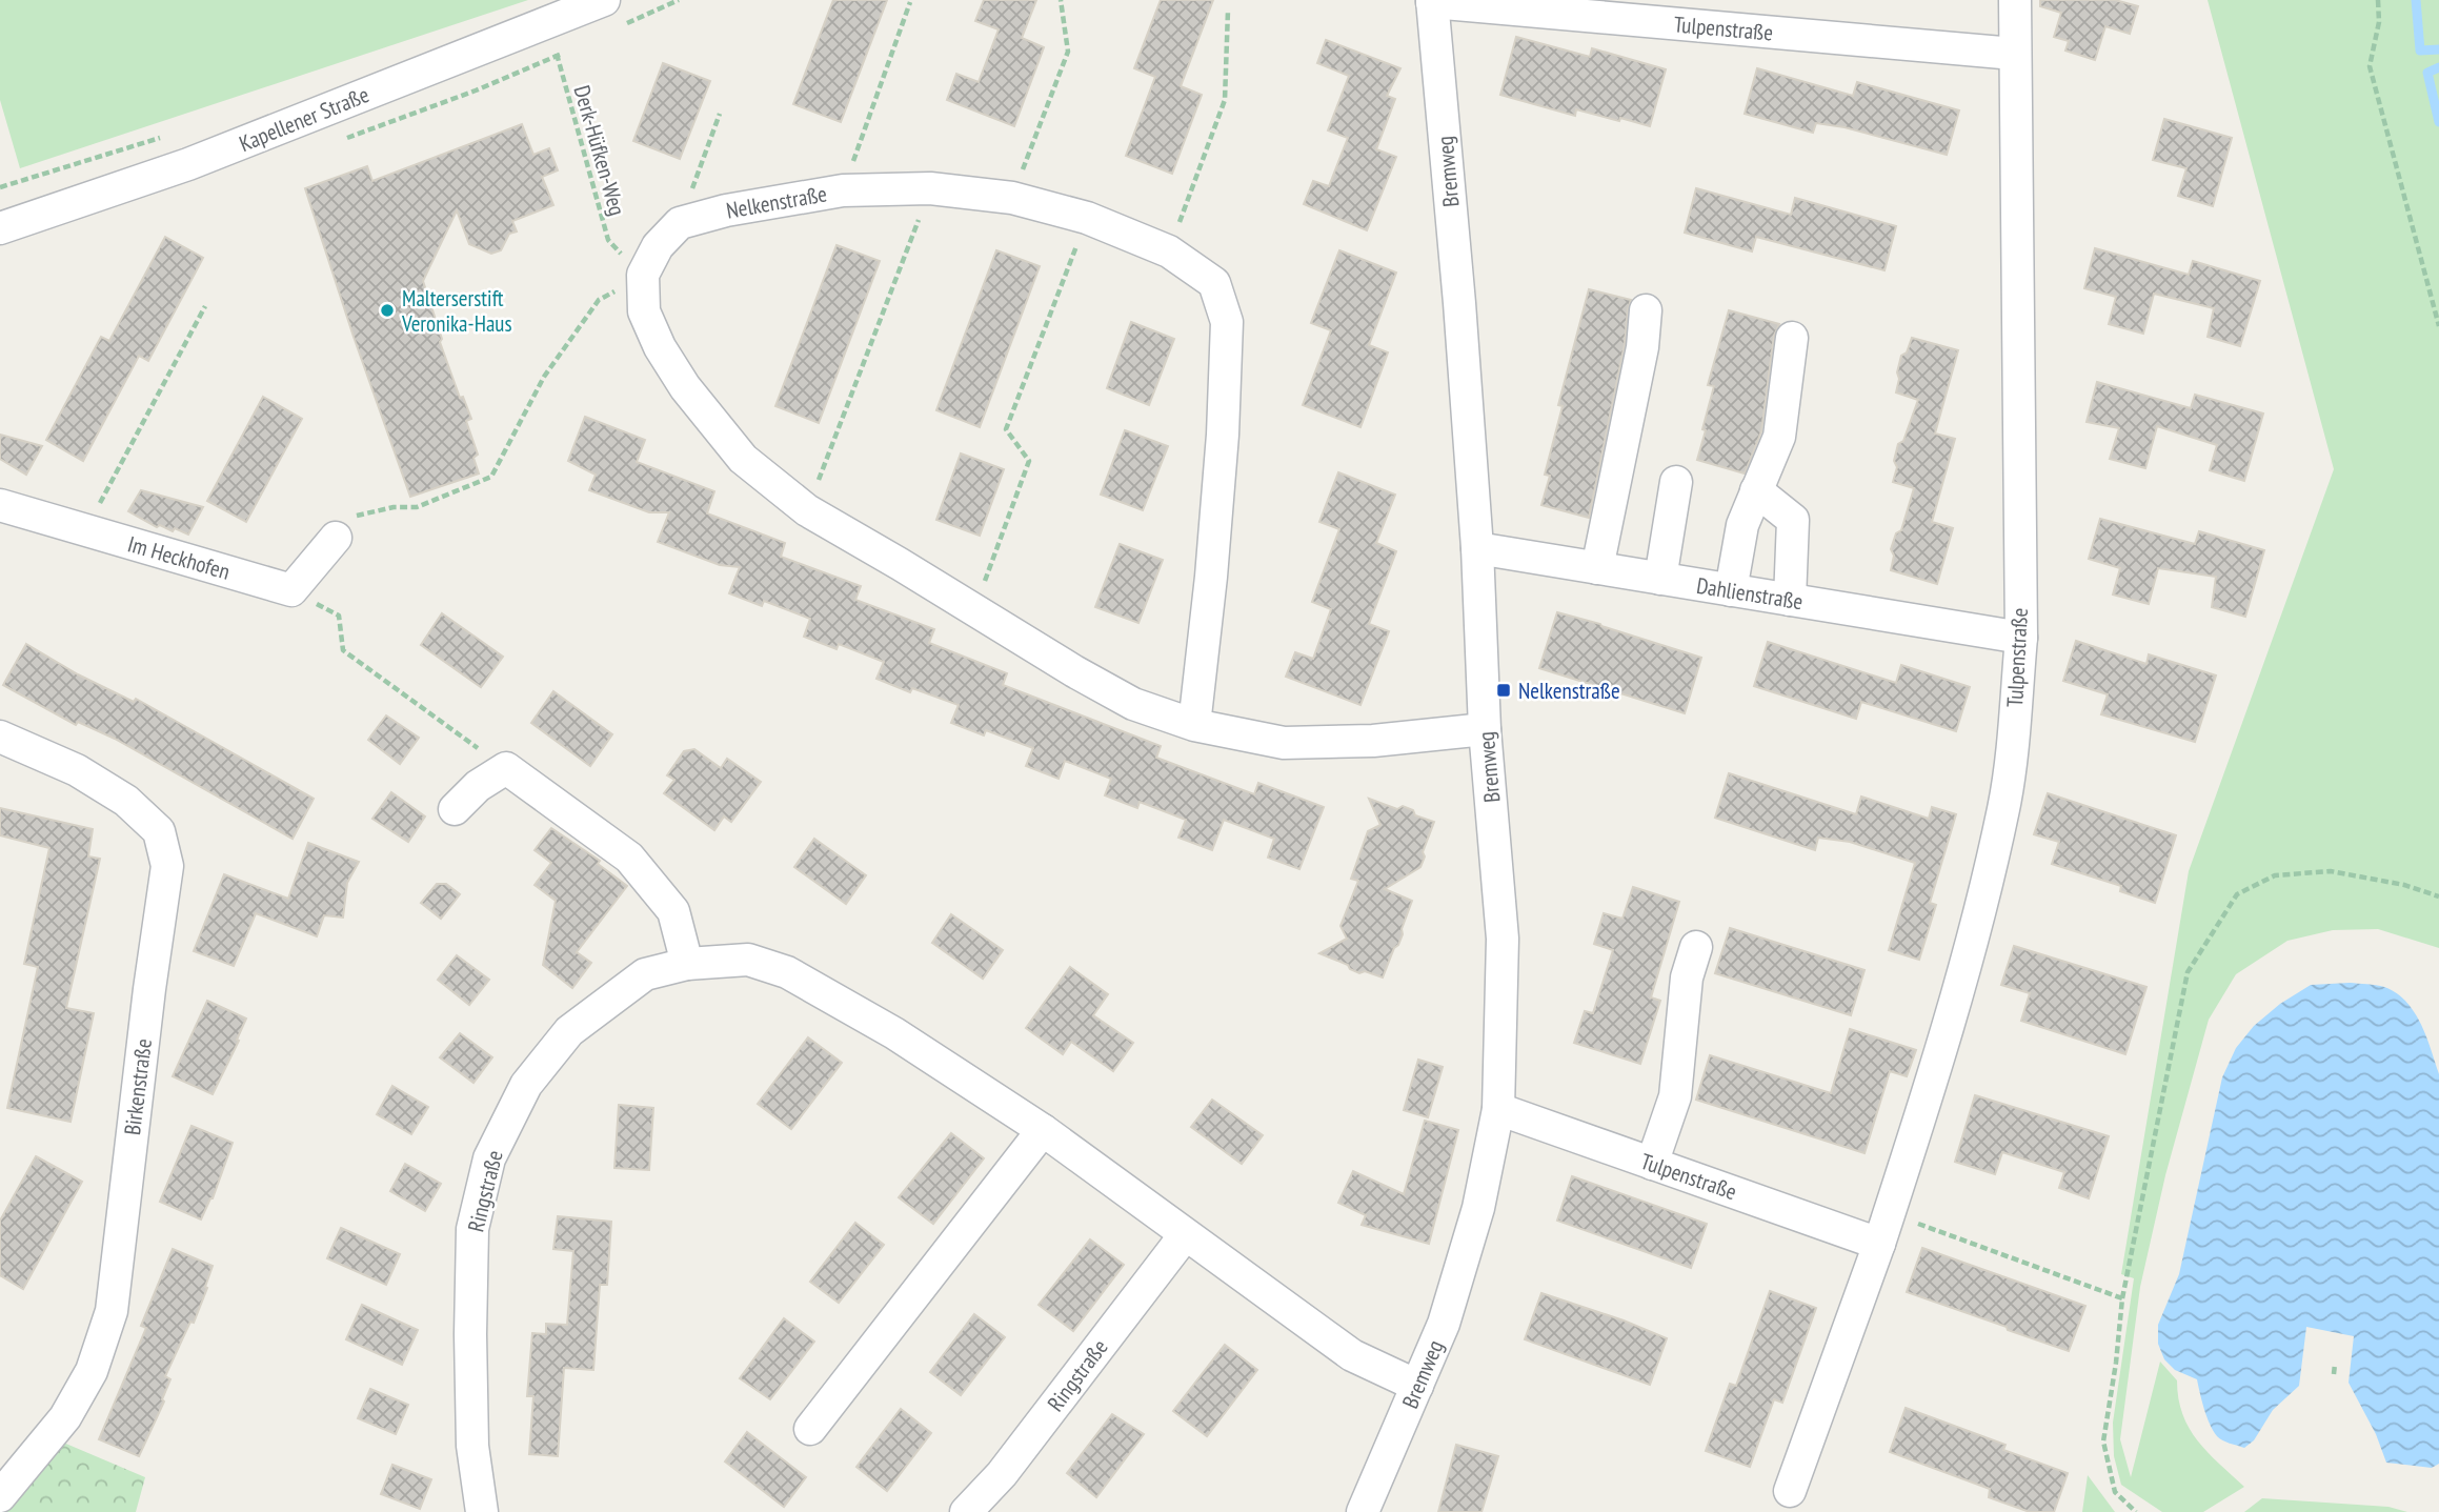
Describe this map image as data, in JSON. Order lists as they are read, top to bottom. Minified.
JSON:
{"streets":{"street":["Tulpenstraße","Kapellener Straße","Bremweg","Nelkenstraße","Im Heckhofen","Dahlienstraße","Birkenstraße","Ringstraße"],"path":["Derk-Hüfken-Weg"]},"crossings":[["Tulpenstraße","Bremweg"],["Tulpenstraße","Dahlienstraße"],["Kapellener Straße","Derk-Hüfken-Weg"],["Bremweg","Dahlienstraße"],["Bremweg","Ringstraße"]],"places":{"other":["Malterserstift Veronika-Haus"],"transit":["Nelkenstraße"]}}
